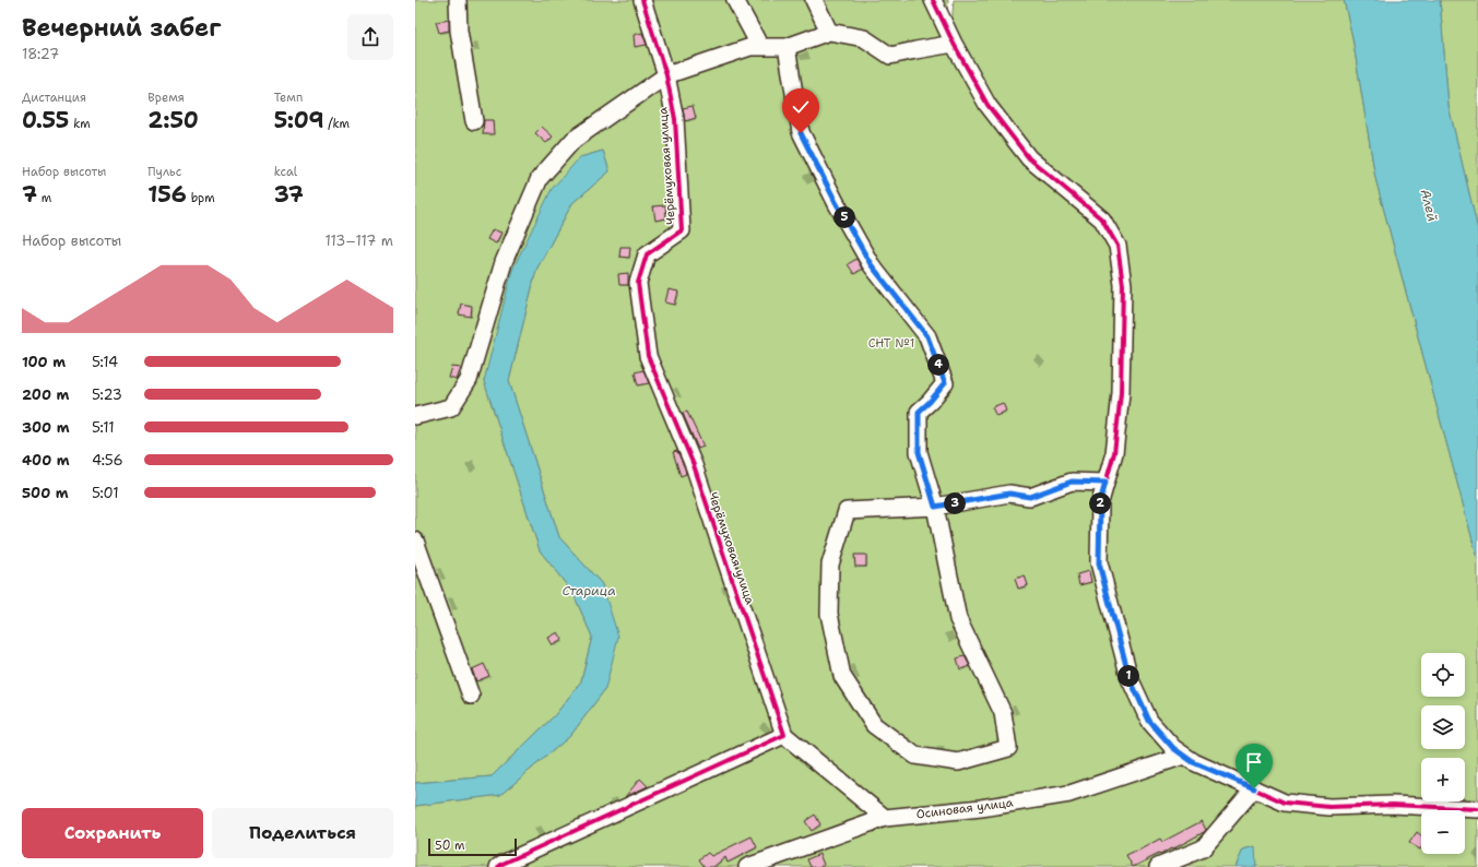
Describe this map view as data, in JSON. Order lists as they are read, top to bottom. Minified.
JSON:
{"streets":{"street":["Черёмуховая улица","Осиновая улица"]},"water":["Алей","Старица"],"parks":["СНТ №1"],"scale_bar":"50 m","page":{"heading":["Вечерний забег","18:27"],"stats":[["Дистанция","0.55 km"],["Время","2:50"],["Темп","5:09 /km"],["Набор высоты","7 m"],["Пульс","156 bpm"],["kcal","37"]],"pins":["5","4","2","3","1"],"chart":["Набор высоты","113–117 m"],"list":[{"name":"100 m","note":"5:14"},{"name":"200 m","note":"5:23"},{"name":"300 m","note":"5:11"},{"name":"400 m","note":"4:56"},{"name":"500 m","note":"5:01"}],"map_buttons":["+","−"],"buttons":["Сохранить","Поделиться"],"scale":"50 m"}}
